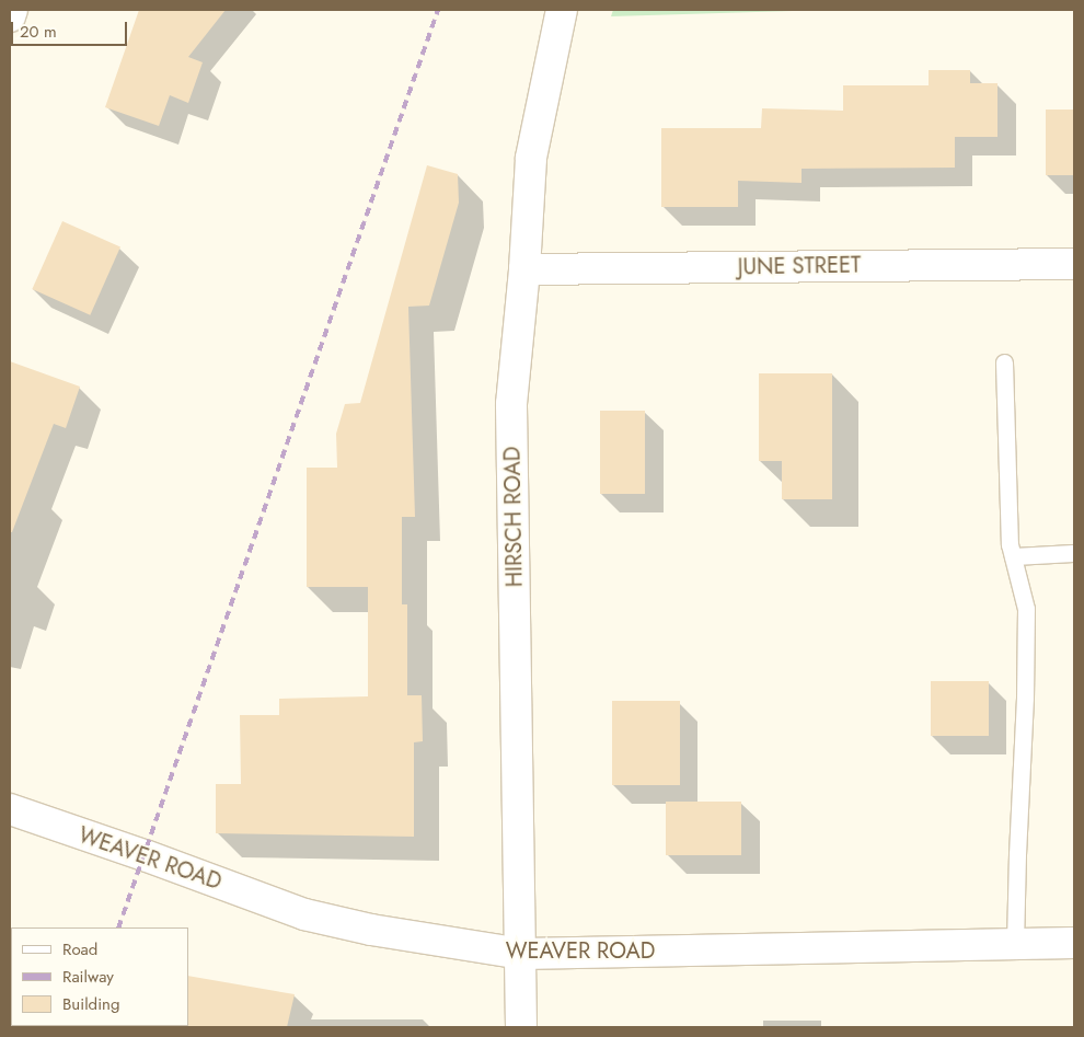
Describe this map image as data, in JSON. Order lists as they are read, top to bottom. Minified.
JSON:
{"streets":{"street":["JUNE STREET","HIRSCH ROAD","WEAVER ROAD"]},"crossings":[["JUNE STREET","HIRSCH ROAD"],["HIRSCH ROAD","WEAVER ROAD"]],"legend":["Road","Railway","Building"],"scale_bar":"20 m"}
